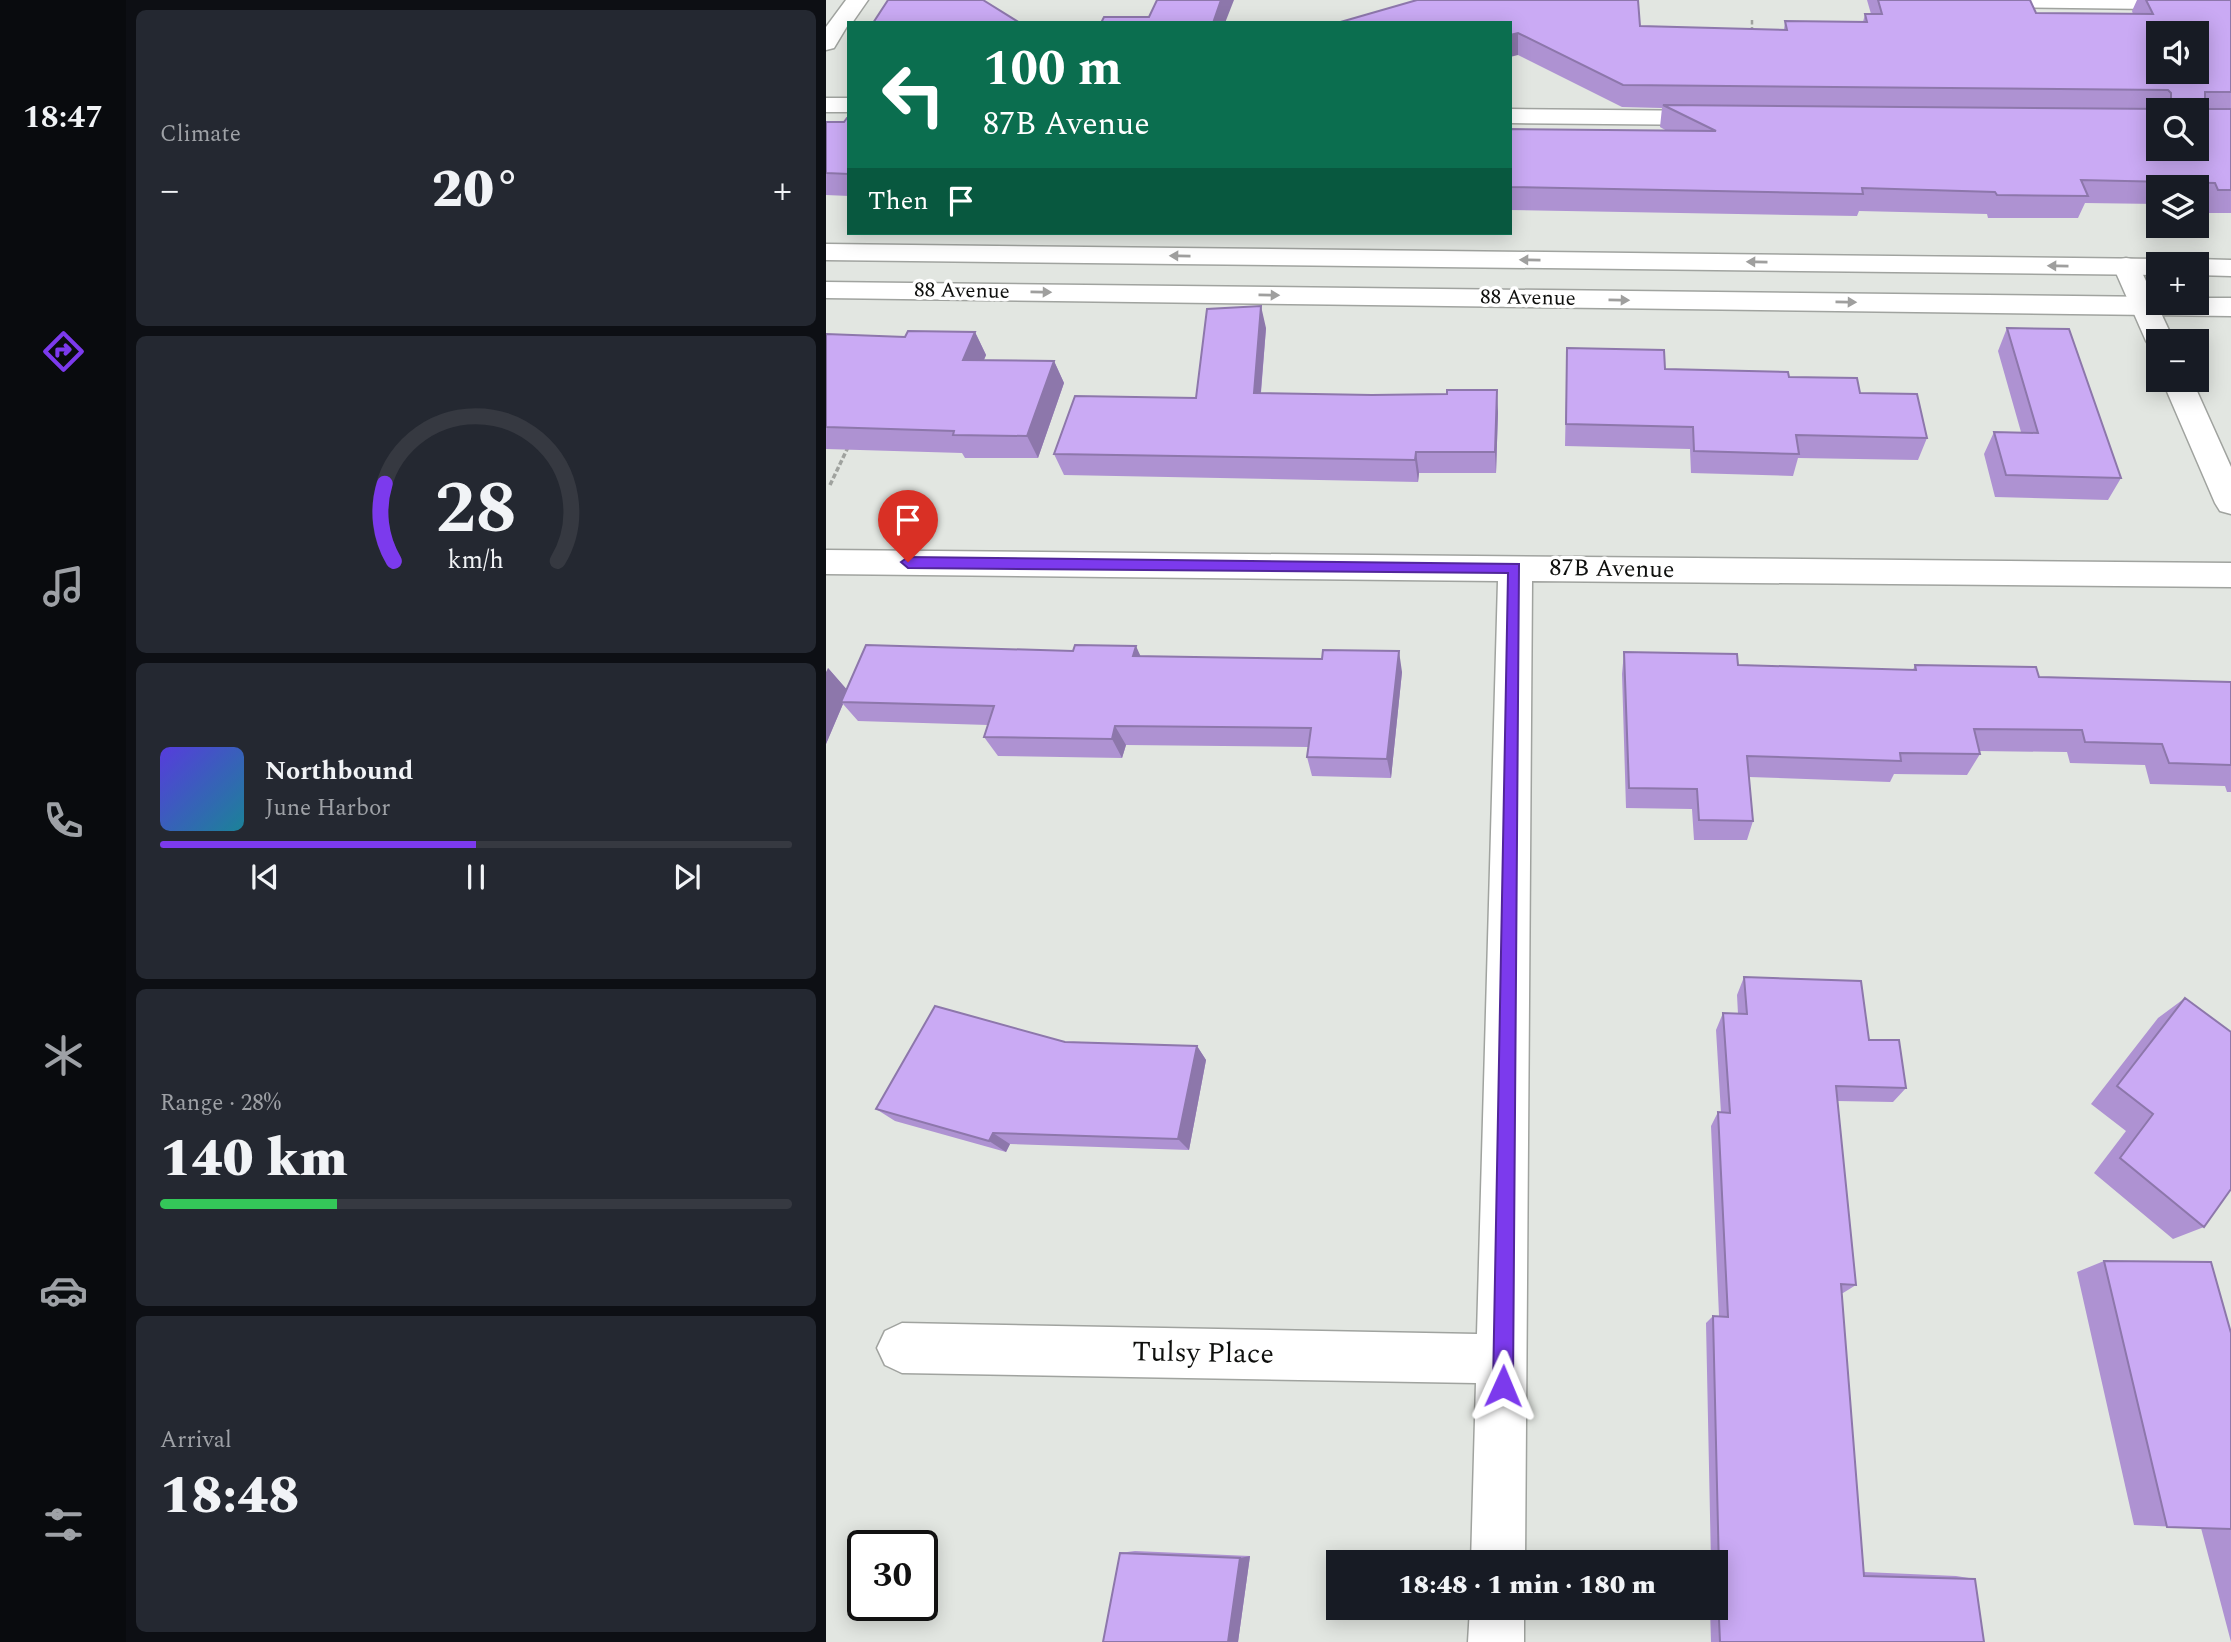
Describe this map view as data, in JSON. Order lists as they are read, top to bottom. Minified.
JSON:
{"streets":{"street":["88 Avenue","87B Avenue","Tulsy Place"]},"page":{"tabs":"18:47","tile":["Climate",["Range · 28%","140 km"],["Arrival","18:48"]],"map_buttons":["+","−"],"turn":["100 m","87B Avenue"],"heat":["−","20°","+"],"then":"Then","song":["Northbound","June Harbor"],"limit":"30","trip":"18:48 · 1 min · 180 m","gauge":["28","km/h"]}}
